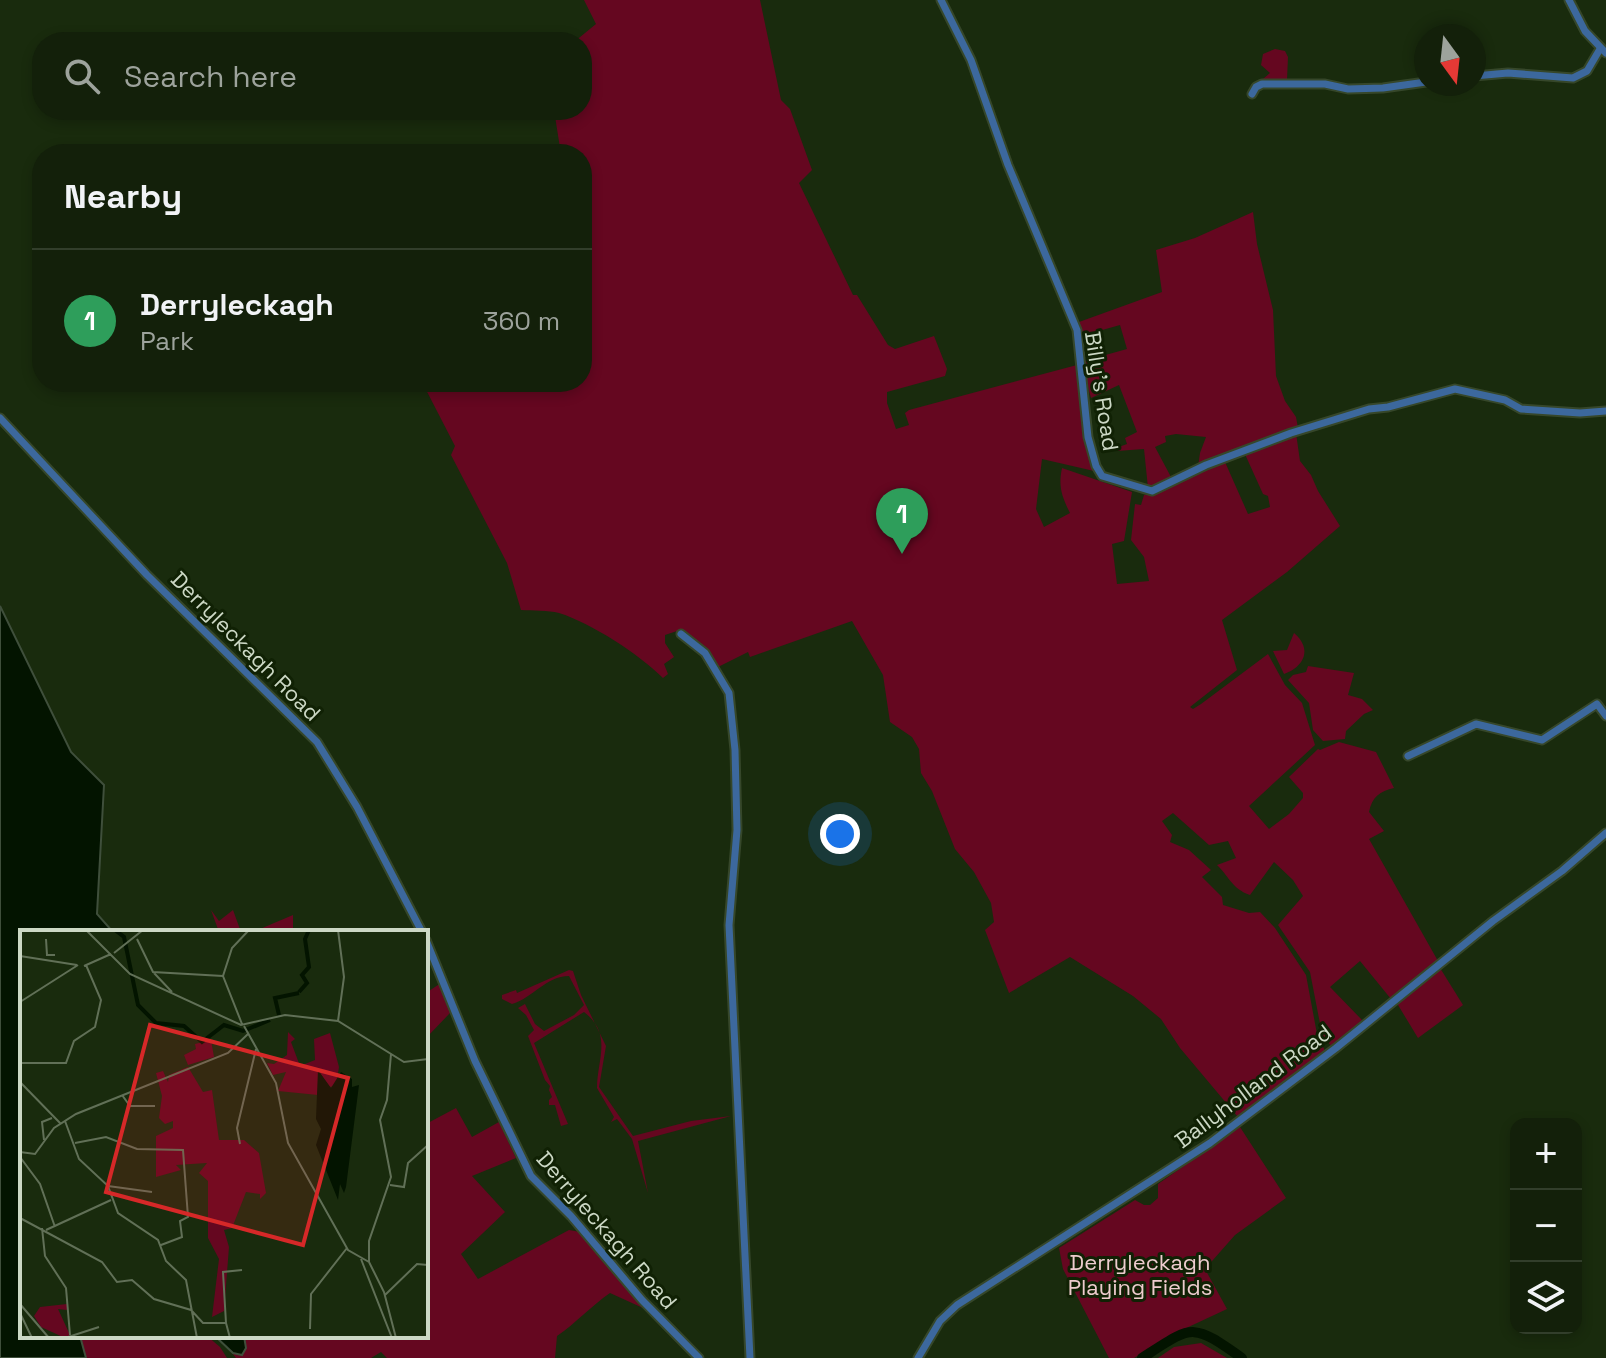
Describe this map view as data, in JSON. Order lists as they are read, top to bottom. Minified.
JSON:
{"streets":{"street":["Billy's Road","Derryleckagh Road","Ballyholland Road"]},"parks":["Derryleckagh Playing Fields"],"north":"bottom","page":{"search":"Search here","heading":"Nearby","list":[{"mark":"1","name":"Derryleckagh","note":"Park","value":"360 m"}],"pins":"1","map_buttons":["+","−"]}}
